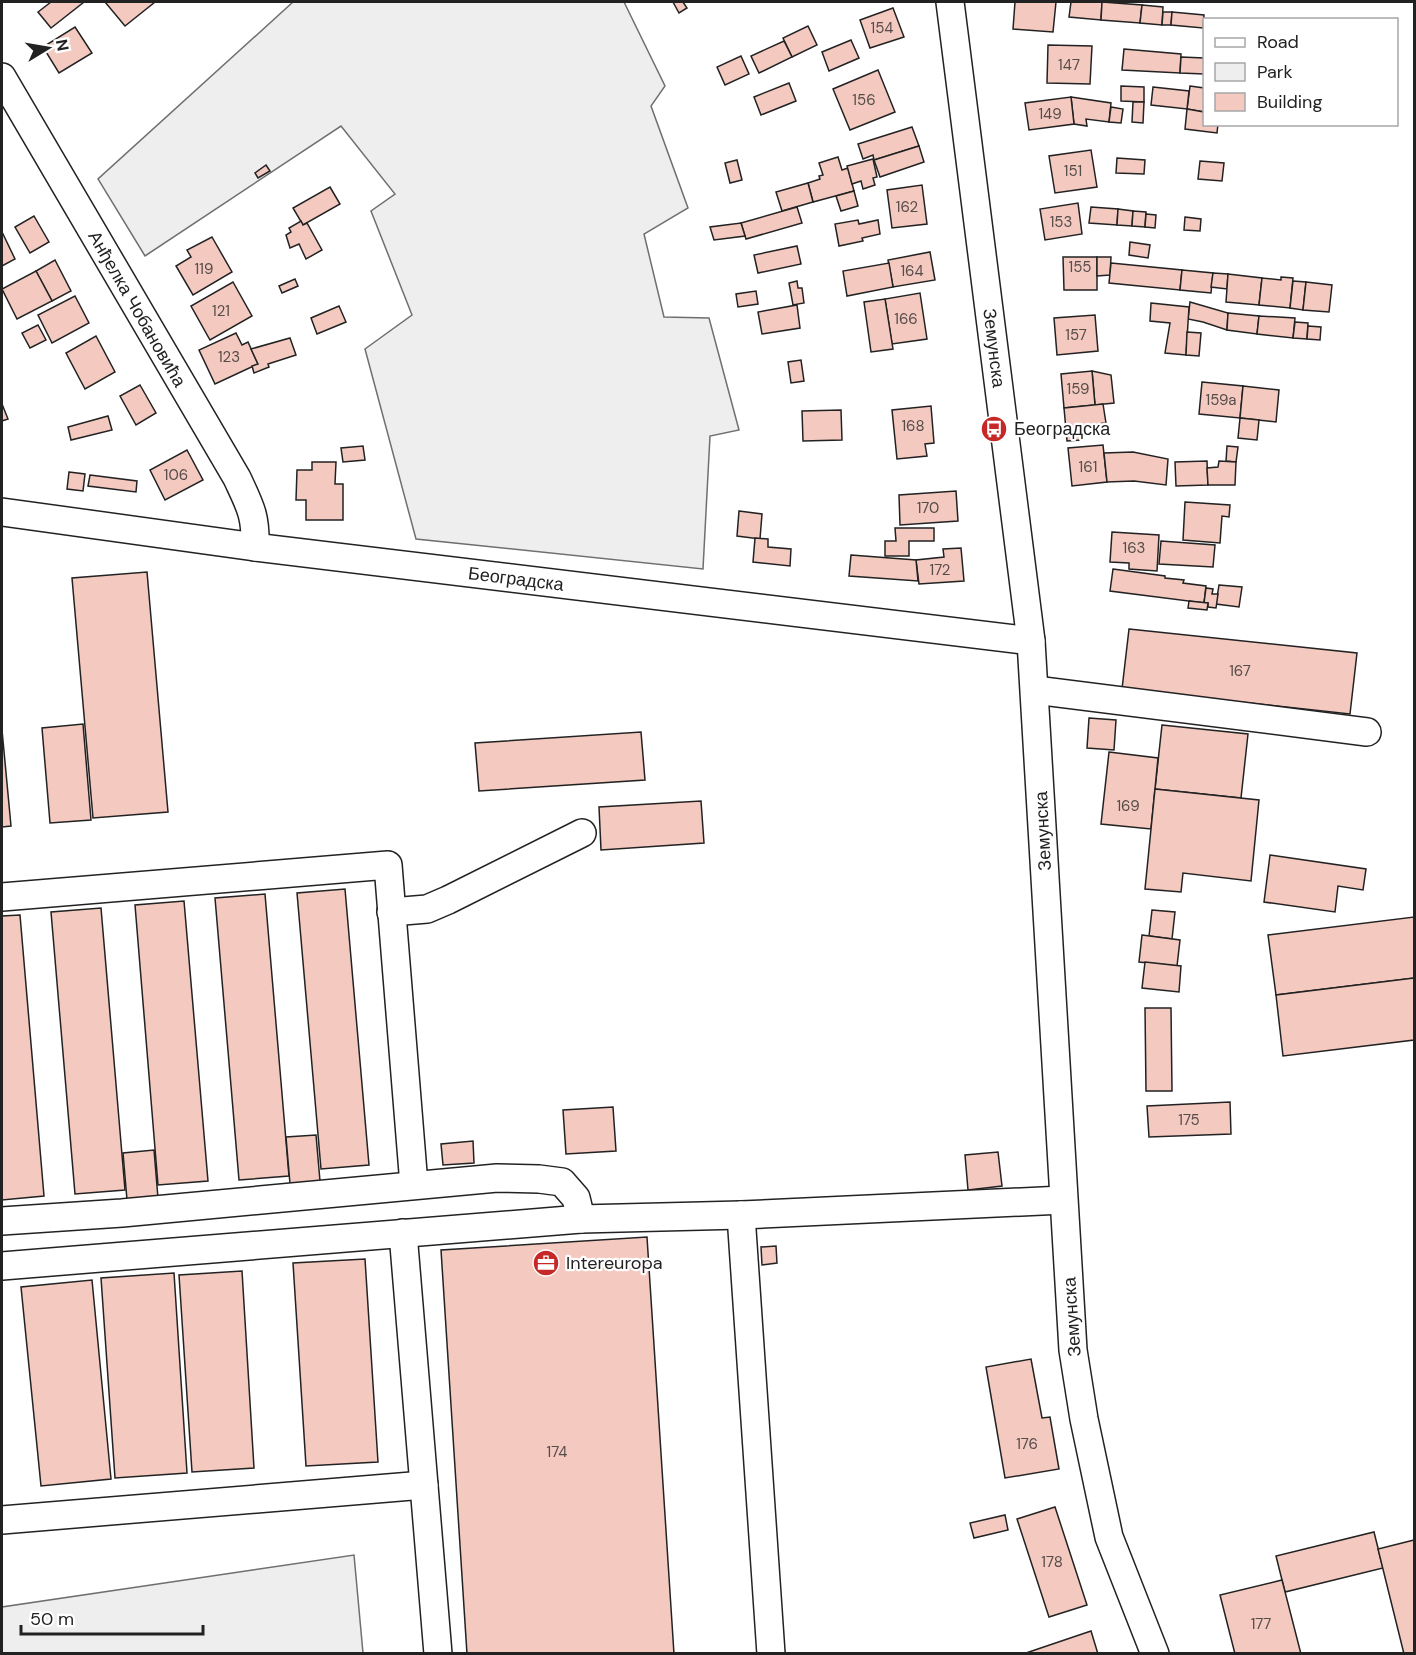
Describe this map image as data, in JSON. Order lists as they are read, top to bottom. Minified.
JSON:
{"streets":{"street":["Анђелка Чобановића","Земунска","Београдска"]},"crossings":[["Анђелка Чобановића","Београдска"],["Земунска","Београдска"]],"places":{"bus stop":["Београдска"],"office":["Intereuropa"]},"house_numbers":["154","147","156","149","151","162","153","155","119","164","121","166","157","123","159","159a","168","161","106","170","163","172","167","169","175","176","174","178","177"],"legend":["Road","Park","Building"],"scale_bar":"50 m","north":"right"}
